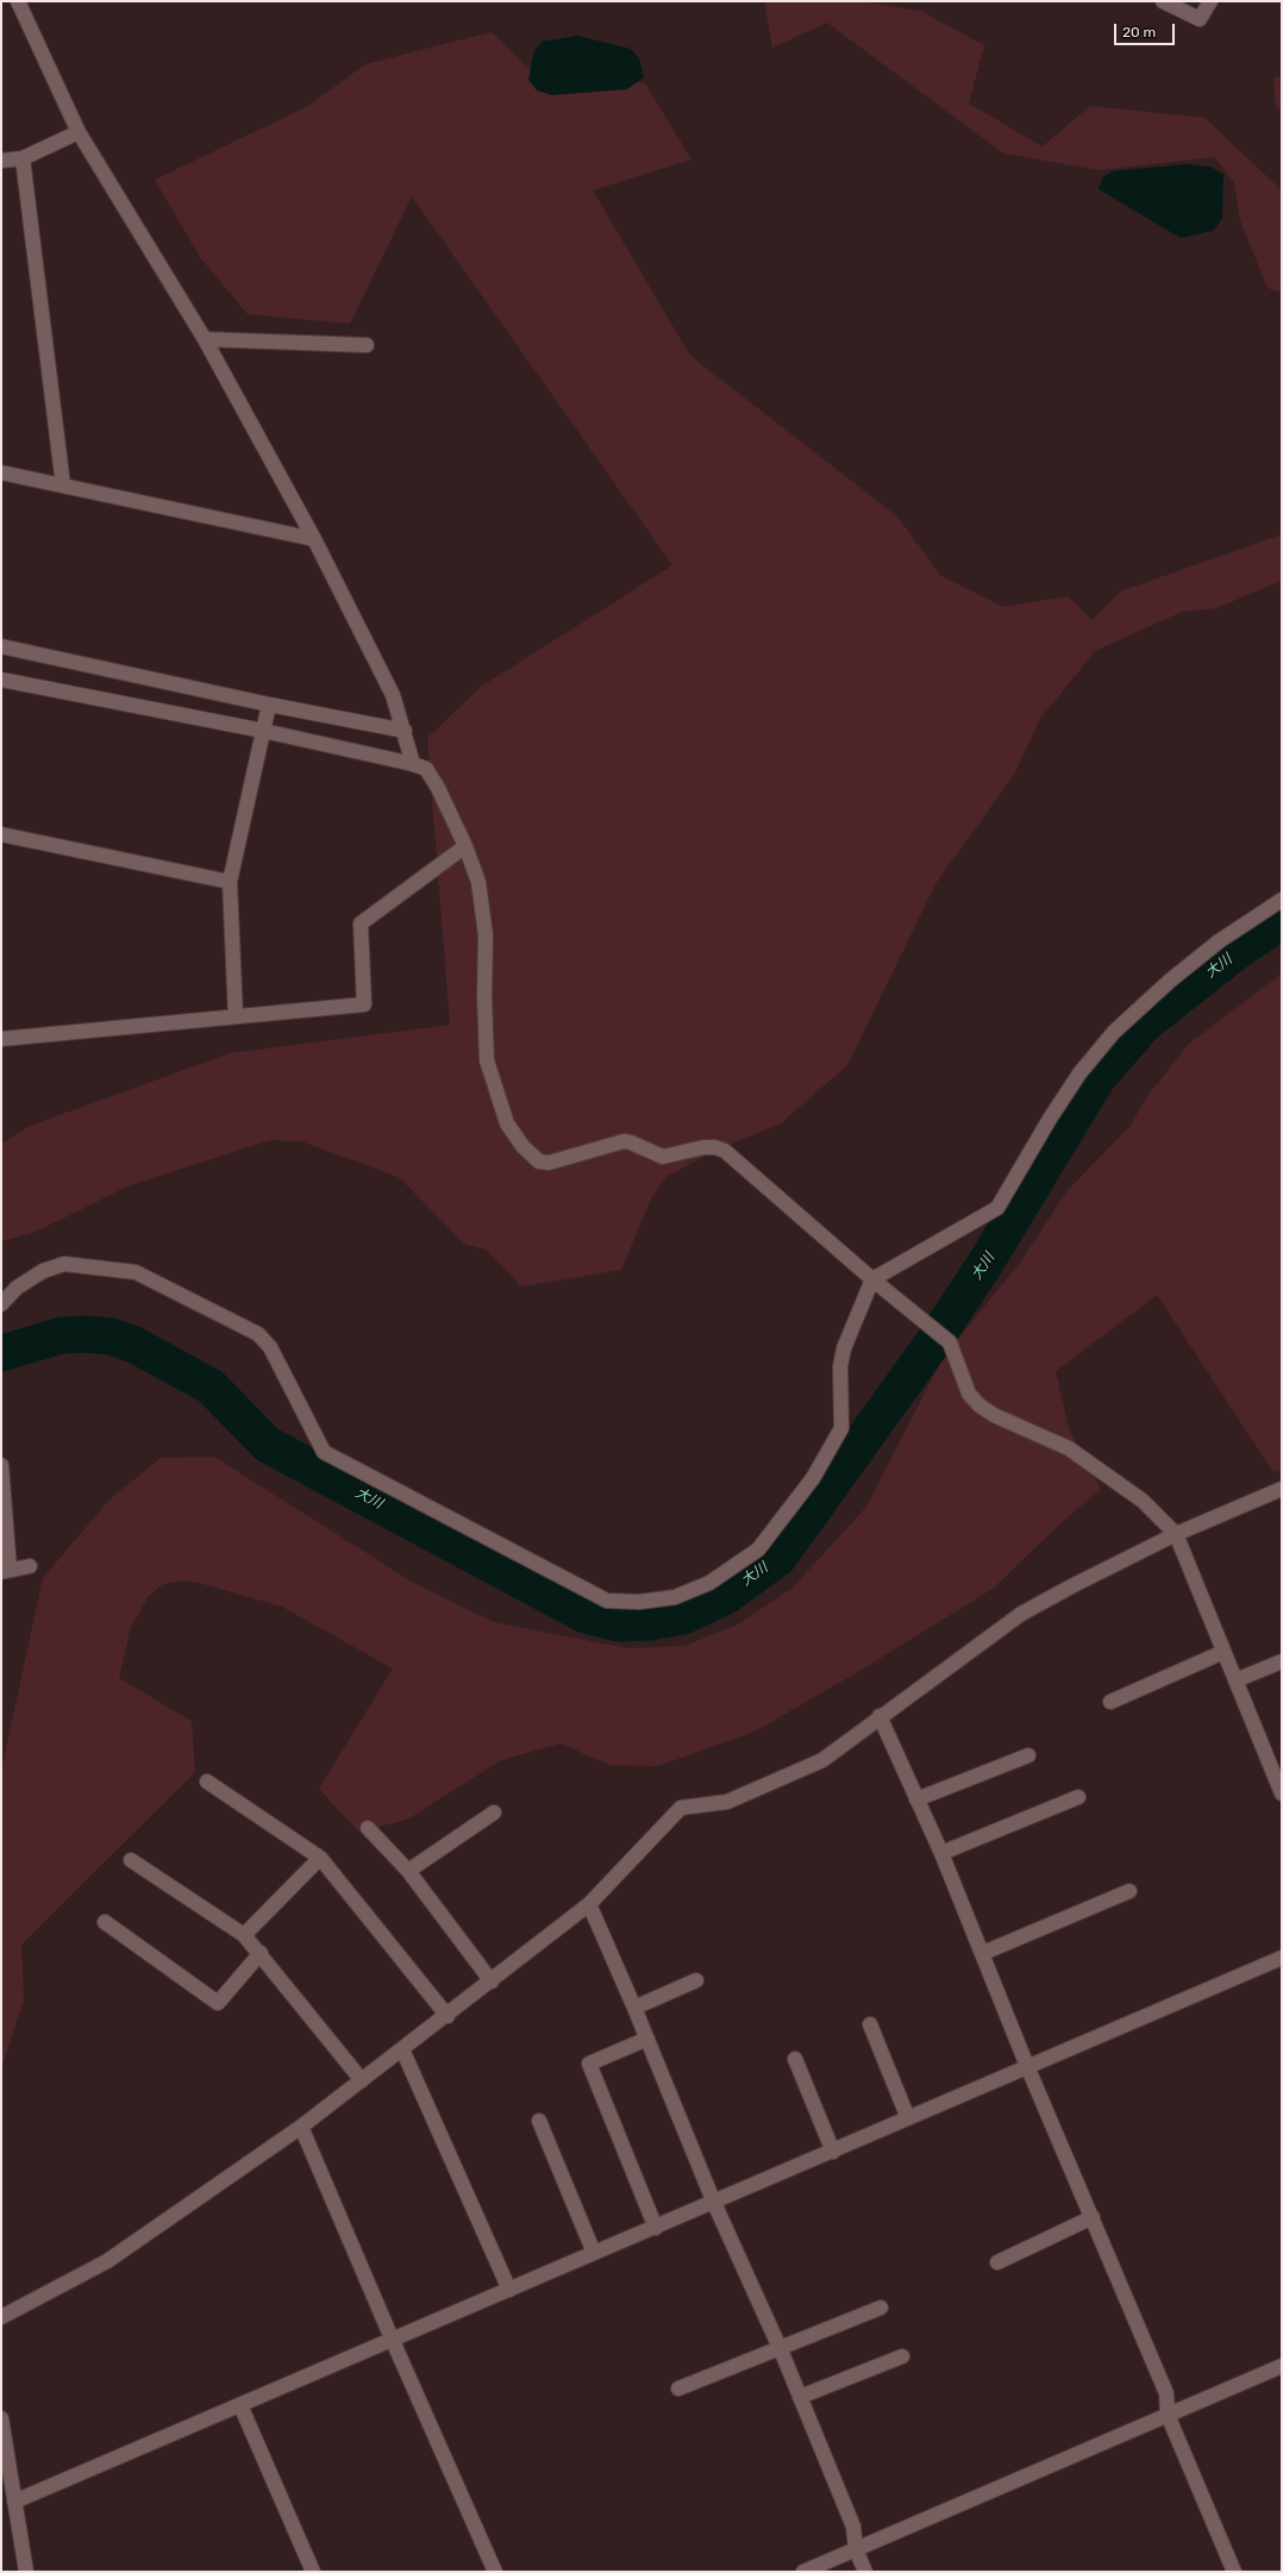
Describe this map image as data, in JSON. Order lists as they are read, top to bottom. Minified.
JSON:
{"water":["大川"],"scale_bar":"20 m"}
